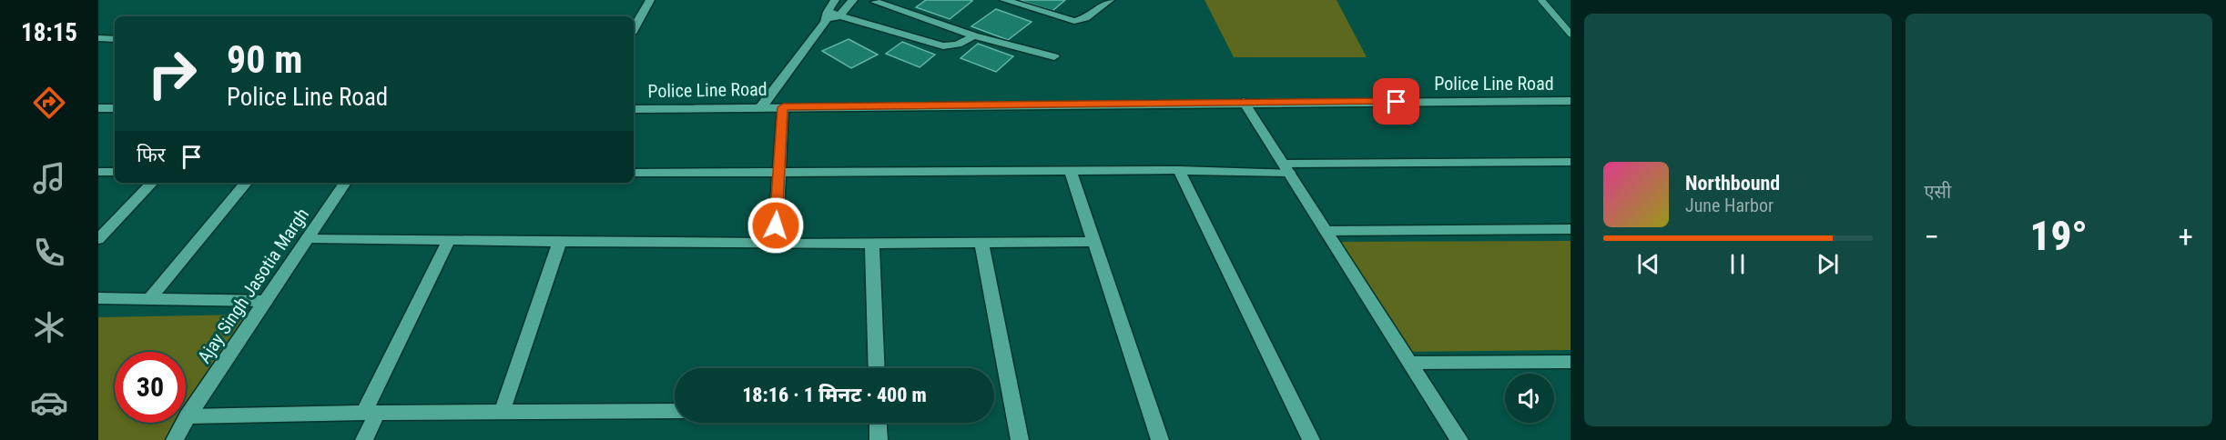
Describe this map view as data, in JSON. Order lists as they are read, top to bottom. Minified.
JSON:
{"streets":{"street":["Police Line Road","Ajay Singh Jasotia Margh"]},"page":{"tabs":"18:15","tile":"एसी","turn":["90 m","Police Line Road"],"then":"फिर","song":["Northbound","June Harbor"],"heat":["−","19°","+"],"limit":"30","trip":"18:16 · 1 मिनट · 400 m"}}
